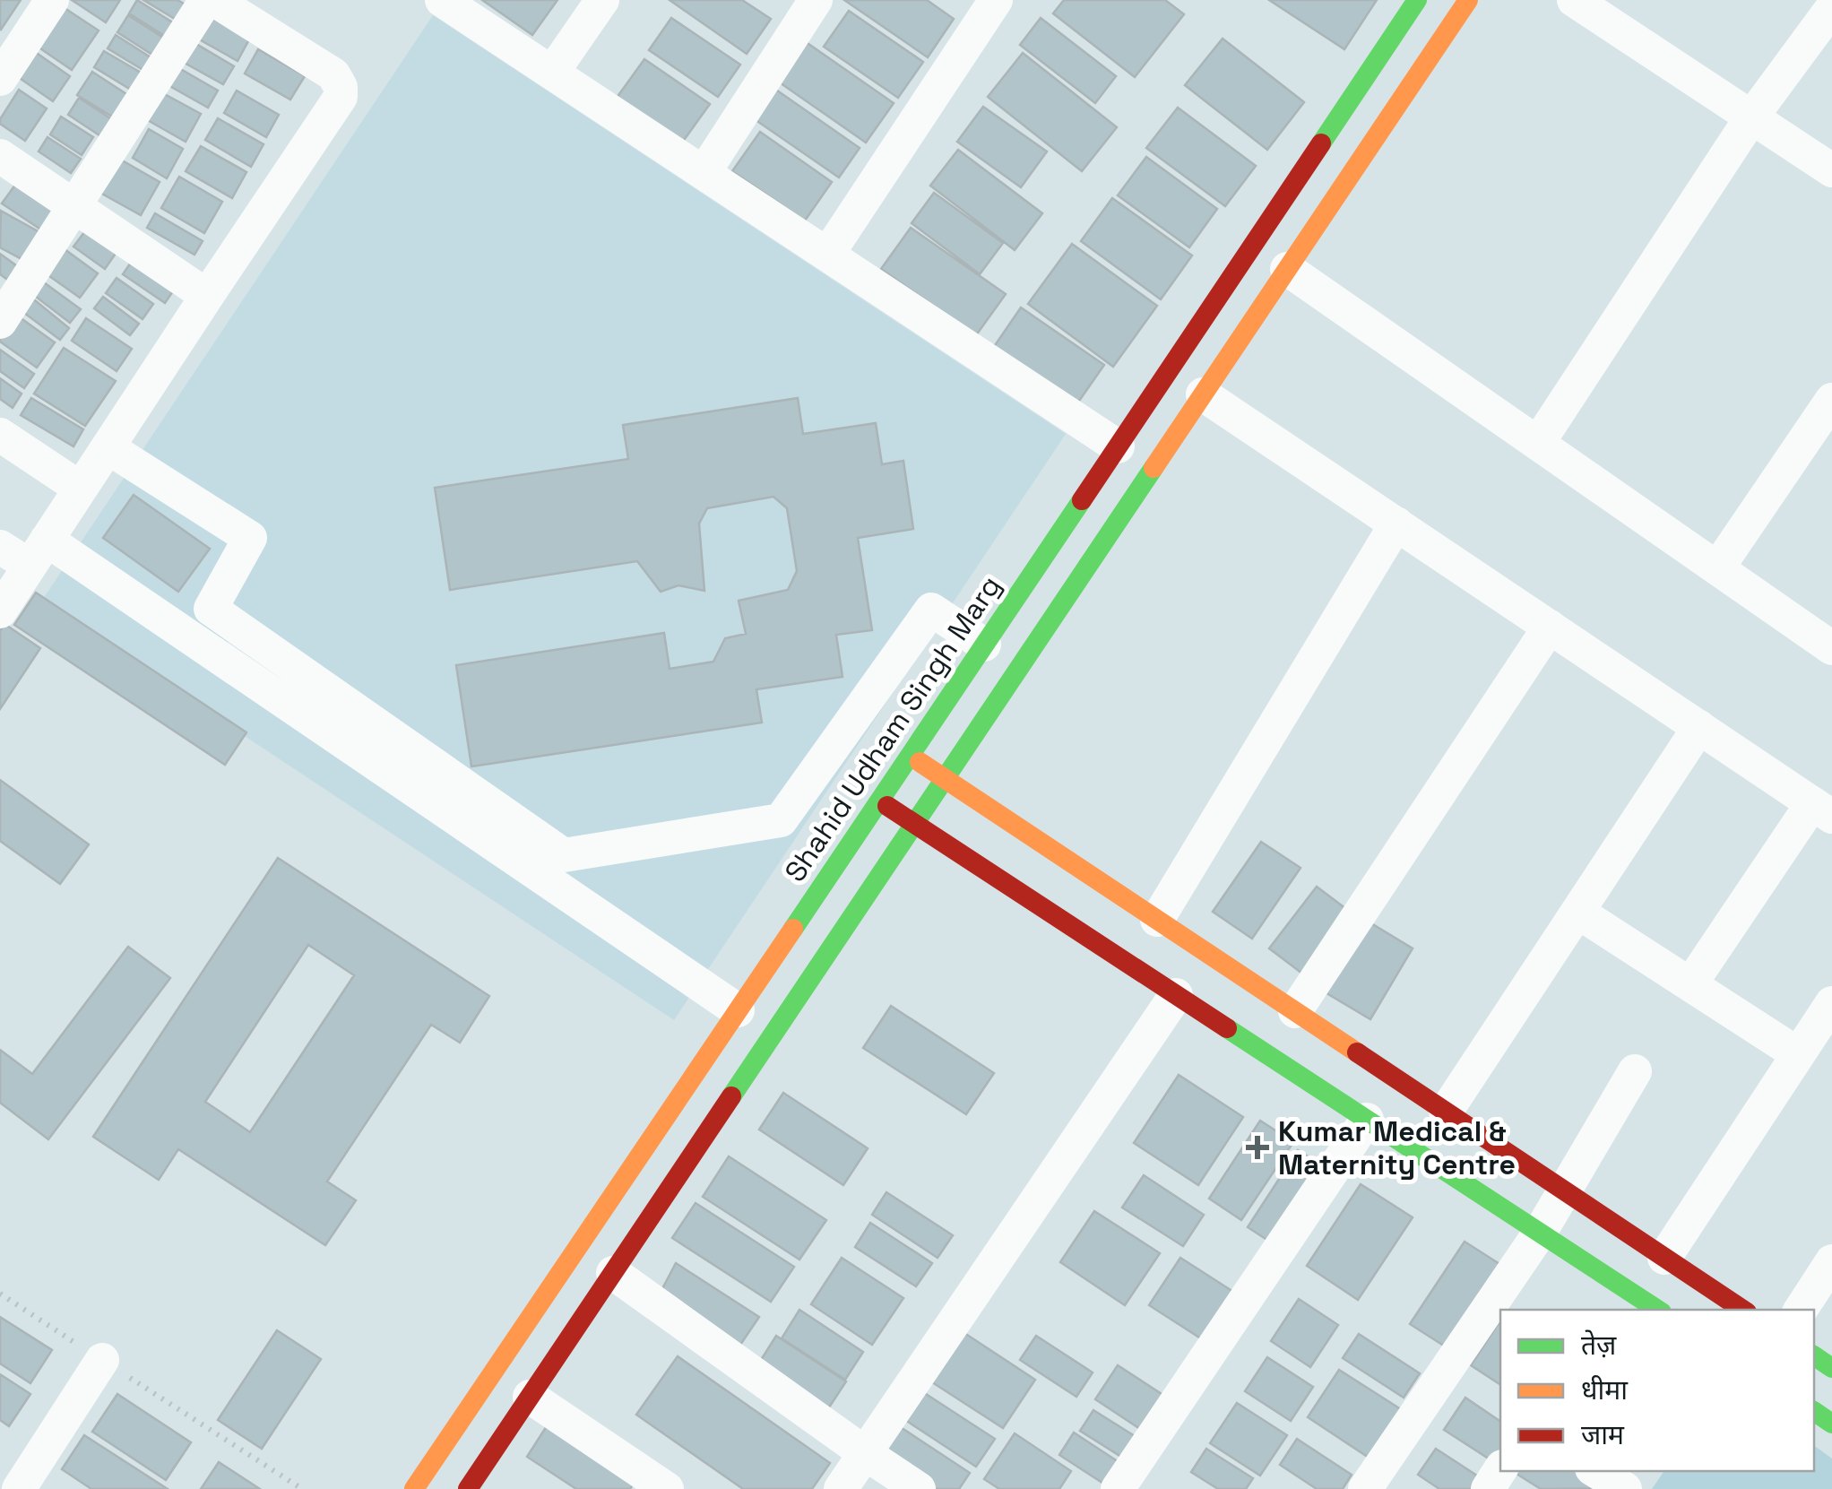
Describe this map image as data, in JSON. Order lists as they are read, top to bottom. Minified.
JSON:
{"streets":{"street":["Shahid Udham Singh Marg"]},"places":{"health":["Kumar Medical & Maternity Centre"]},"legend":["तेज़","धीमा","जाम"]}
